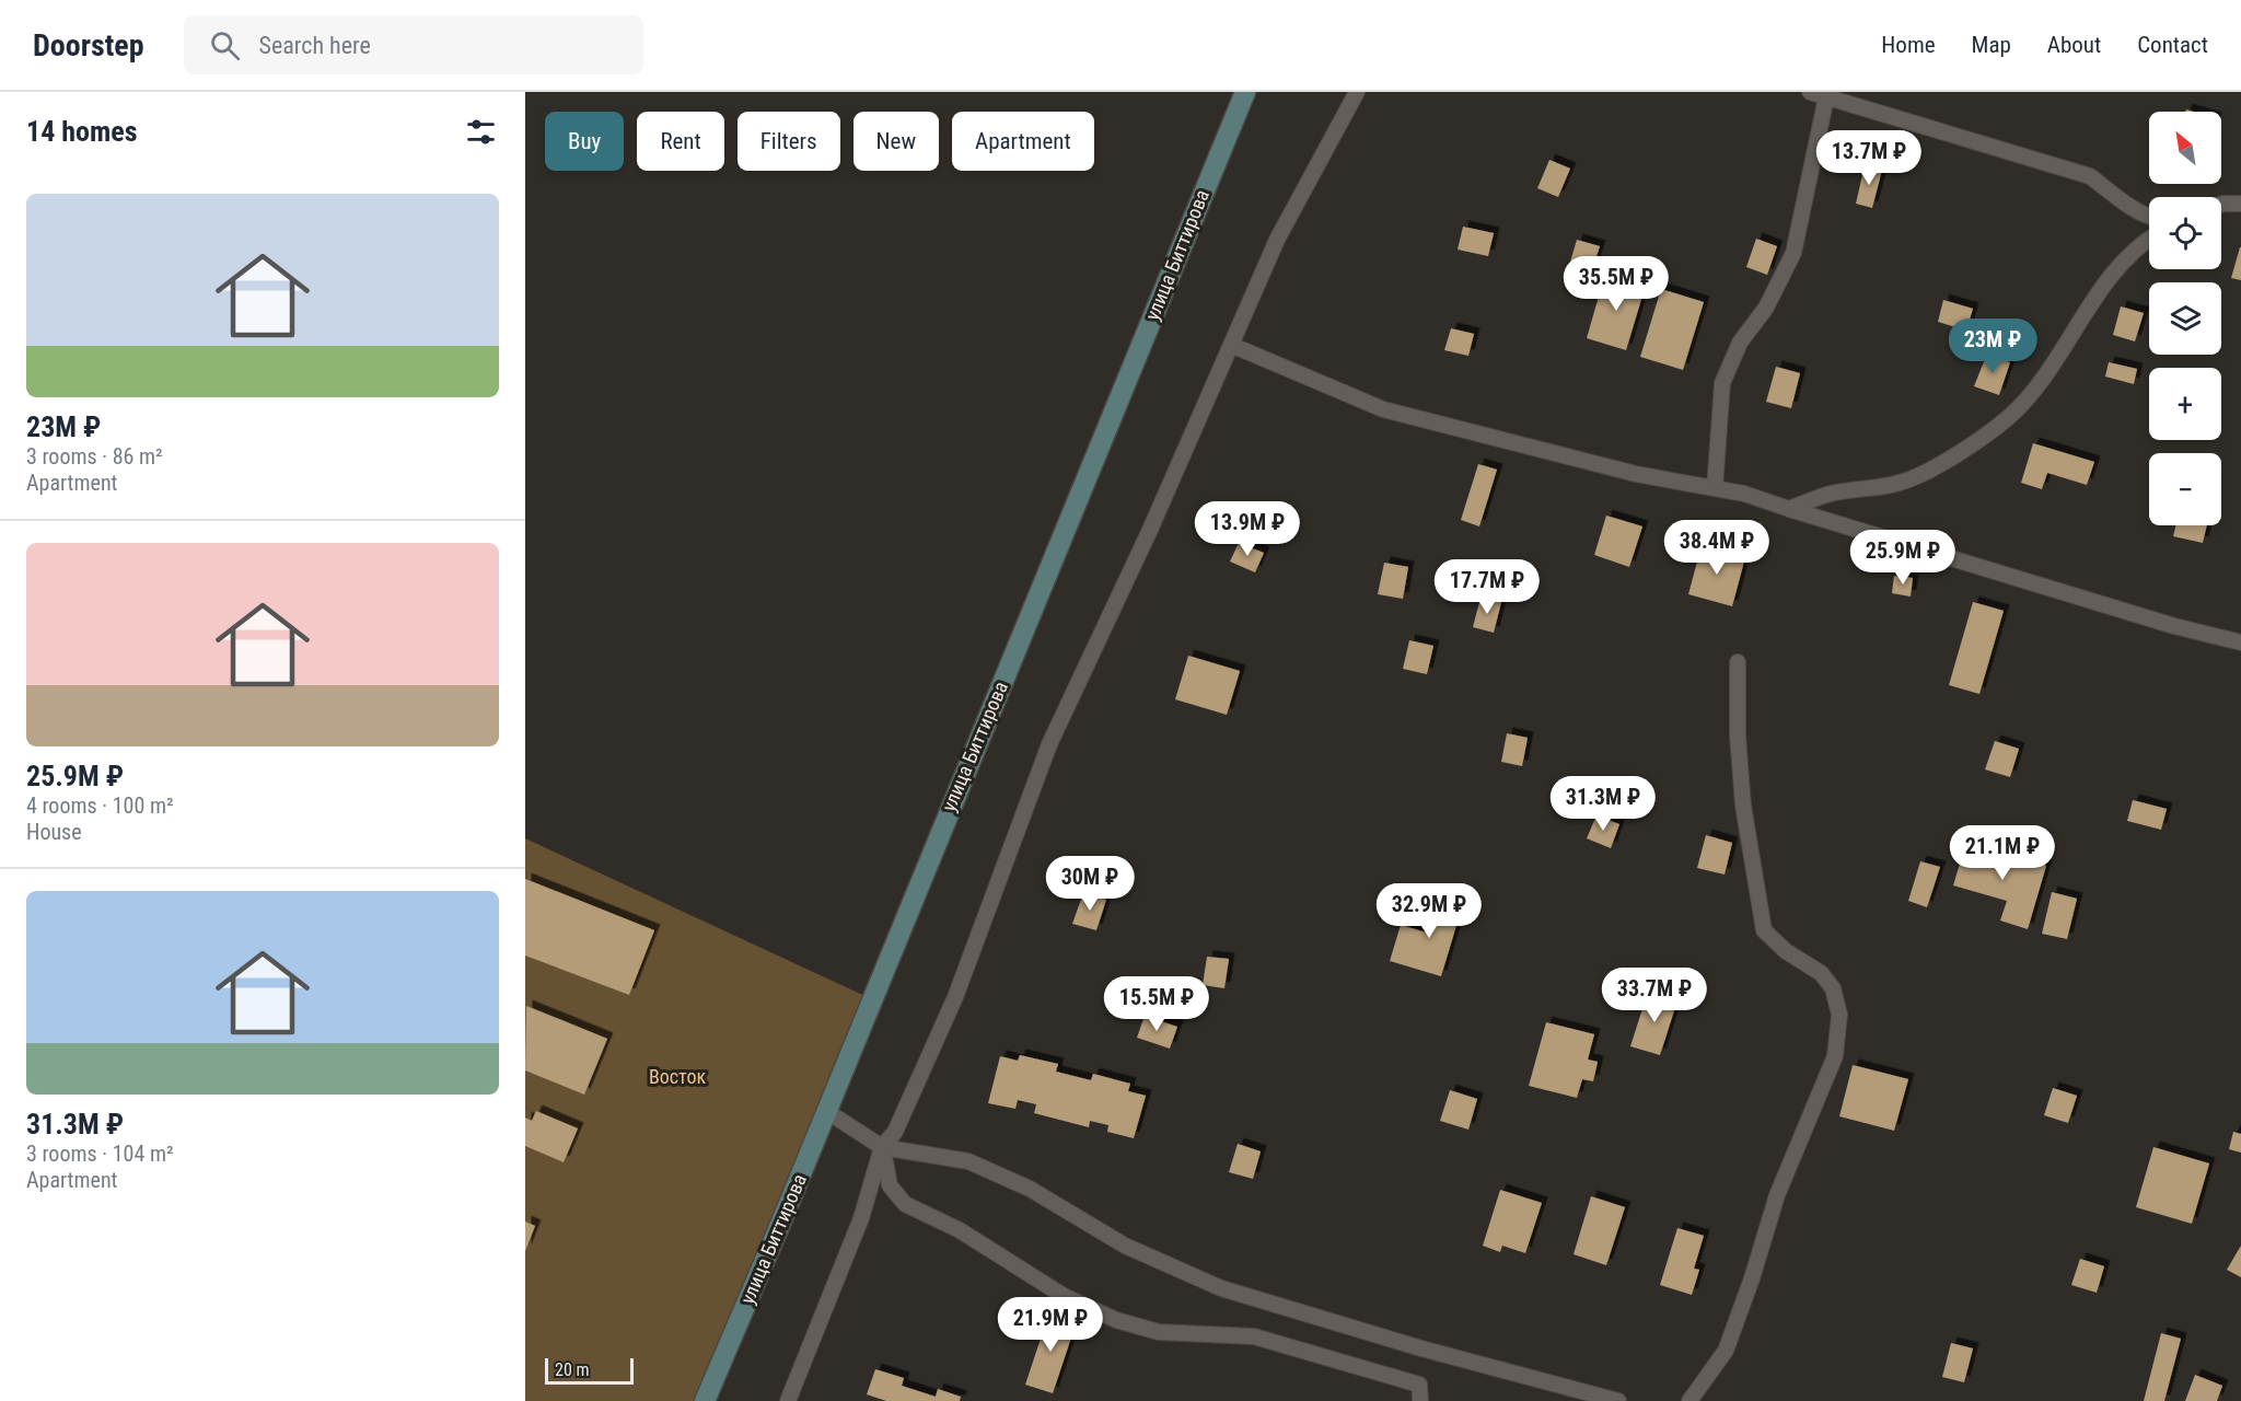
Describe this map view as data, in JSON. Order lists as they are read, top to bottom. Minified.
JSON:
{"streets":{"street":["улица Биттирова"]},"parks":["Восток"],"scale_bar":"20 m","north":"top left","page":{"header":"Doorstep","search":"Search here","nav":["Home","Map","About","Contact"],"heading":"14 homes","map_buttons":["+","−"],"chip":["Buy","Rent","Filters","New","Apartment"],"price":["13.7M ₽","35.5M ₽","23M ₽","13.9M ₽","38.4M ₽","25.9M ₽","17.7M ₽","31.3M ₽","21.1M ₽","30M ₽","32.9M ₽","33.7M ₽","15.5M ₽","21.9M ₽"],"list":[{"name":"23M ₽","note":"3 rooms · 86 m² · Apartment"},{"name":"25.9M ₽","note":"4 rooms · 100 m² · House"},{"name":"31.3M ₽","note":"3 rooms · 104 m² · Apartment"}],"scale":"20 m"}}
